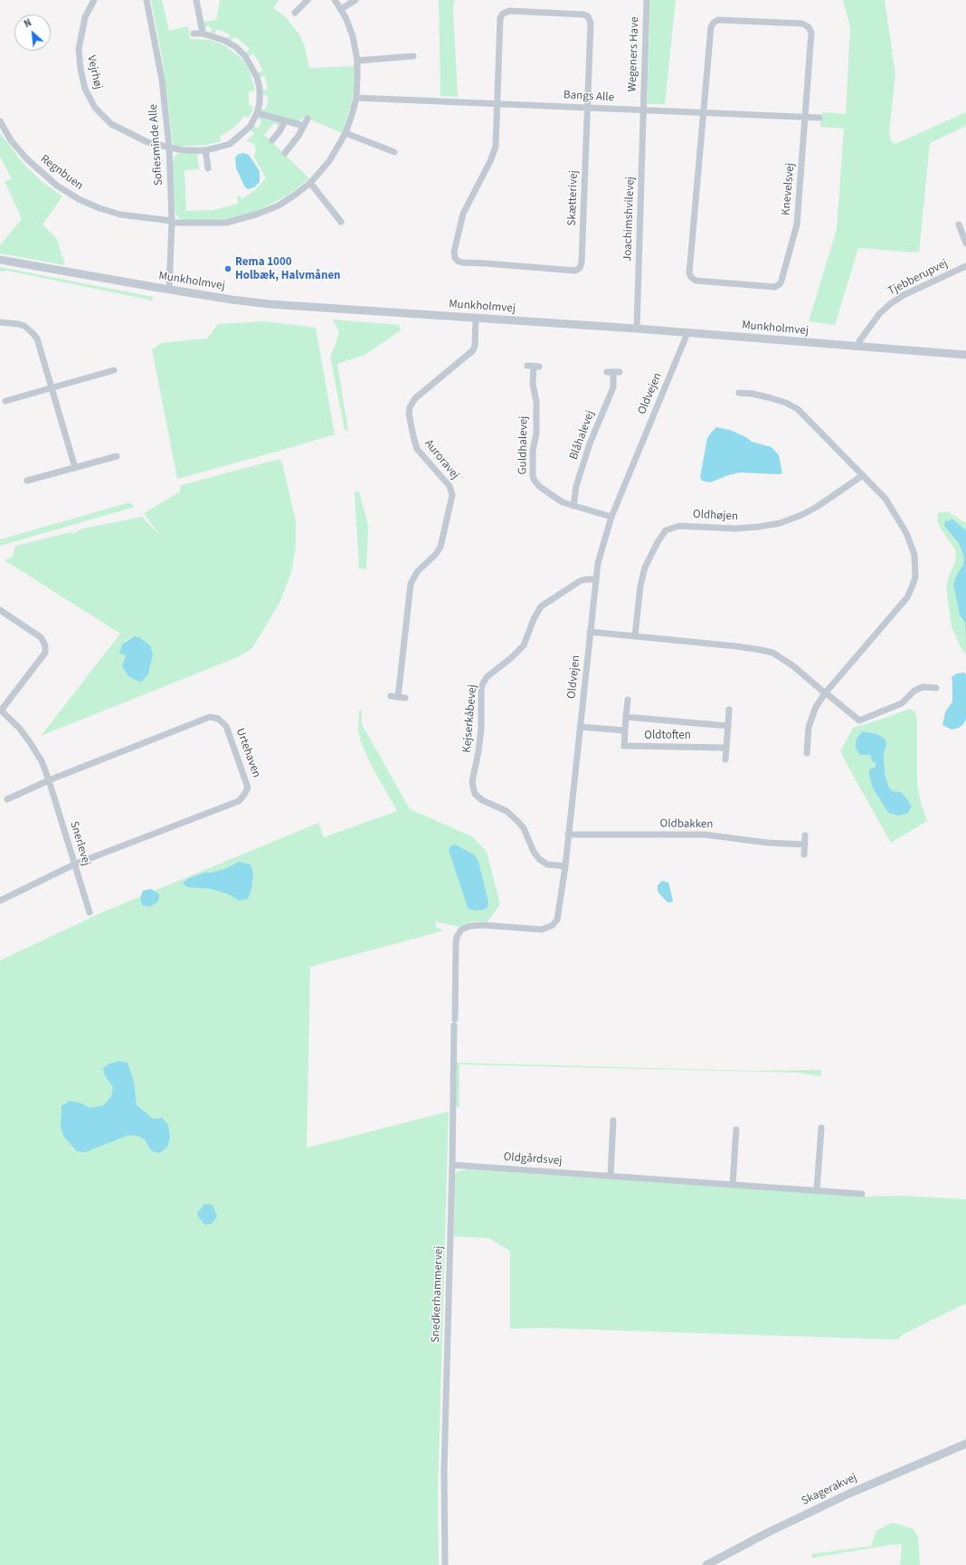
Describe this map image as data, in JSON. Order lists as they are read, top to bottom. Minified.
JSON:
{"streets":{"street":["Wegeners Have","Vejrhøj","Bangs Alle","Sofiesminde Alle","Regnbuen","Knevelsvej","Skætterivej","Joachimshvilevej","Tjebberupvej","Munkholmvej","Oldvejen","Blåhalevej","Guldhalevej","Auroravej","Oldhøjen","Kejserkåbevej","Oldtoften","Urtehaven","Oldbakken","Snerlevej","Oldgårdsvej","Snedkerhammervej","Skagerakvej"]},"crossings":[["Wegeners Have","Bangs Alle"],["Wegeners Have","Joachimshvilevej"],["Vejrhøj","Sofiesminde Alle"],["Bangs Alle","Regnbuen"],["Bangs Alle","Knevelsvej"],["Bangs Alle","Skætterivej"],["Bangs Alle","Joachimshvilevej"],["Sofiesminde Alle","Regnbuen"],["Sofiesminde Alle","Munkholmvej"],["Joachimshvilevej","Munkholmvej"],["Tjebberupvej","Munkholmvej"],["Munkholmvej","Oldvejen"],["Munkholmvej","Auroravej"],["Oldvejen","Guldhalevej"],["Oldvejen","Kejserkåbevej"],["Oldvejen","Oldbakken"],["Oldvejen","Snedkerhammervej"],["Blåhalevej","Guldhalevej"],["Urtehaven","Snerlevej"],["Oldgårdsvej","Snedkerhammervej"]],"places":["Rema 1000 Holbæk, Halvmånen"],"north":"top left"}
